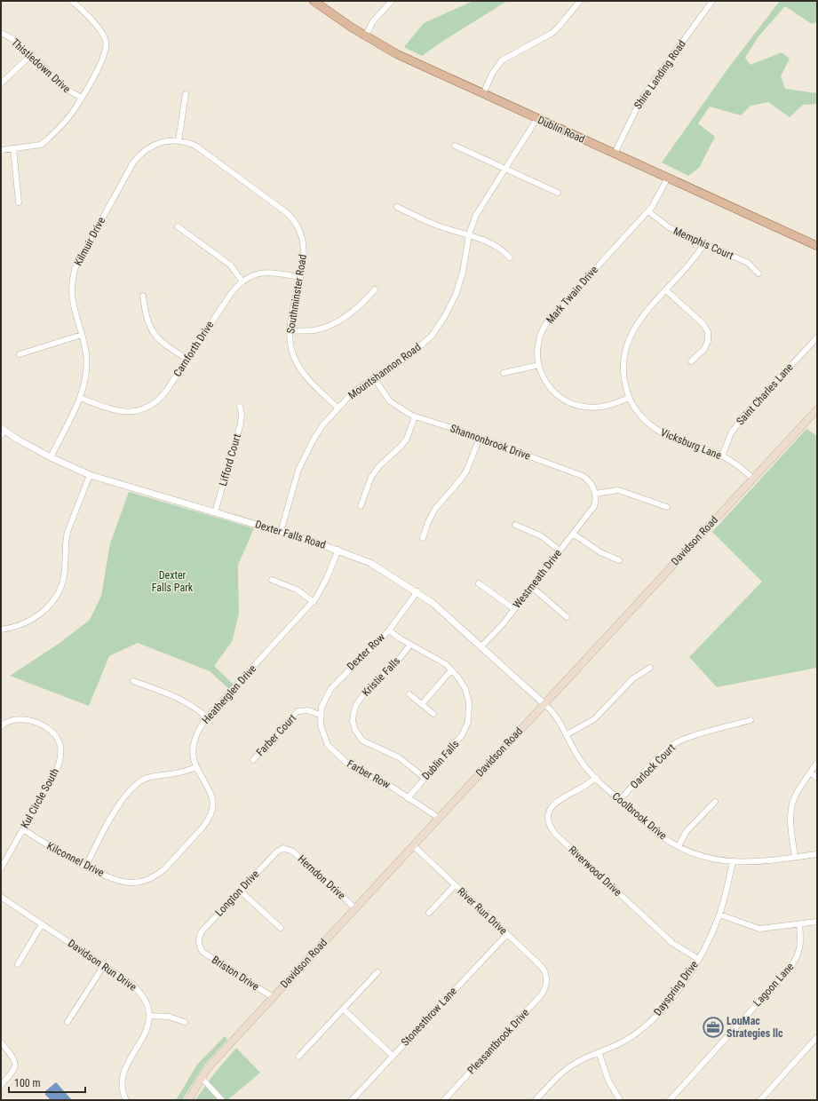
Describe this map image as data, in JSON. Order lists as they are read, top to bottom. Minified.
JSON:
{"streets":{"main road":["Dublin Road","Davidson Road"],"street":["Thistledown Drive","Shire Landing Road","Kilmuir Drive","Memphis Court","Southminster Road","Mark Twain Drive","Carnforth Drive","Mountshannon Road","Saint Charles Lane","Shannonbrook Drive","Vicksburg Lane","Lifford Court","Dexter Falls Road","Westmeath Drive","Dexter Row","Kristie Falls","Heatherglen Drive","Farber Court","Dublin Falls","Oarlock Court","Farber Row","Kul Circle South","Coolbrook Drive","Kilconnel Drive","Riverwood Drive","Herndon Drive","Longton Drive","River Run Drive","Davidson Run Drive","Briston Drive","Lagoon Lane","Dayspring Drive","Stonesthrow Lane","Pleasantbrook Drive"]},"crossings":[["Shire Landing Road","Dublin Road"],["Dublin Road","Mark Twain Drive"],["Dublin Road","Mountshannon Road"],["Kilmuir Drive","Southminster Road"],["Kilmuir Drive","Carnforth Drive"],["Kilmuir Drive","Dexter Falls Road"],["Memphis Court","Mark Twain Drive"],["Memphis Court","Vicksburg Lane"],["Southminster Road","Carnforth Drive"],["Southminster Road","Mountshannon Road"],["Mark Twain Drive","Vicksburg Lane"],["Mountshannon Road","Shannonbrook Drive"],["Mountshannon Road","Dexter Falls Road"],["Saint Charles Lane","Vicksburg Lane"],["Shannonbrook Drive","Westmeath Drive"],["Vicksburg Lane","Davidson Road"],["Lifford Court","Dexter Falls Road"],["Dexter Falls Road","Davidson Road"],["Dexter Falls Road","Westmeath Drive"],["Dexter Falls Road","Dexter Row"],["Dexter Falls Road","Heatherglen Drive"],["Dexter Falls Road","Coolbrook Drive"],["Davidson Road","Farber Row"],["Davidson Road","Coolbrook Drive"],["Davidson Road","Herndon Drive"],["Davidson Road","River Run Drive"],["Davidson Road","Briston Drive"],["Dexter Row","Farber Court"],["Dexter Row","Dublin Falls"],["Dexter Row","Farber Row"],["Kristie Falls","Dublin Falls"],["Heatherglen Drive","Kilconnel Drive"],["Farber Court","Farber Row"],["Dublin Falls","Farber Row"],["Oarlock Court","Coolbrook Drive"],["Kul Circle South","Kilconnel Drive"],["Coolbrook Drive","Riverwood Drive"],["Coolbrook Drive","Dayspring Drive"],["Riverwood Drive","Dayspring Drive"],["Herndon Drive","Longton Drive"],["Longton Drive","Briston Drive"],["River Run Drive","Stonesthrow Lane"],["River Run Drive","Pleasantbrook Drive"]],"parks":["Dexter Falls Park"],"places":{"office":["LouMac Strategies llc"]},"scale_bar":"100 m"}
